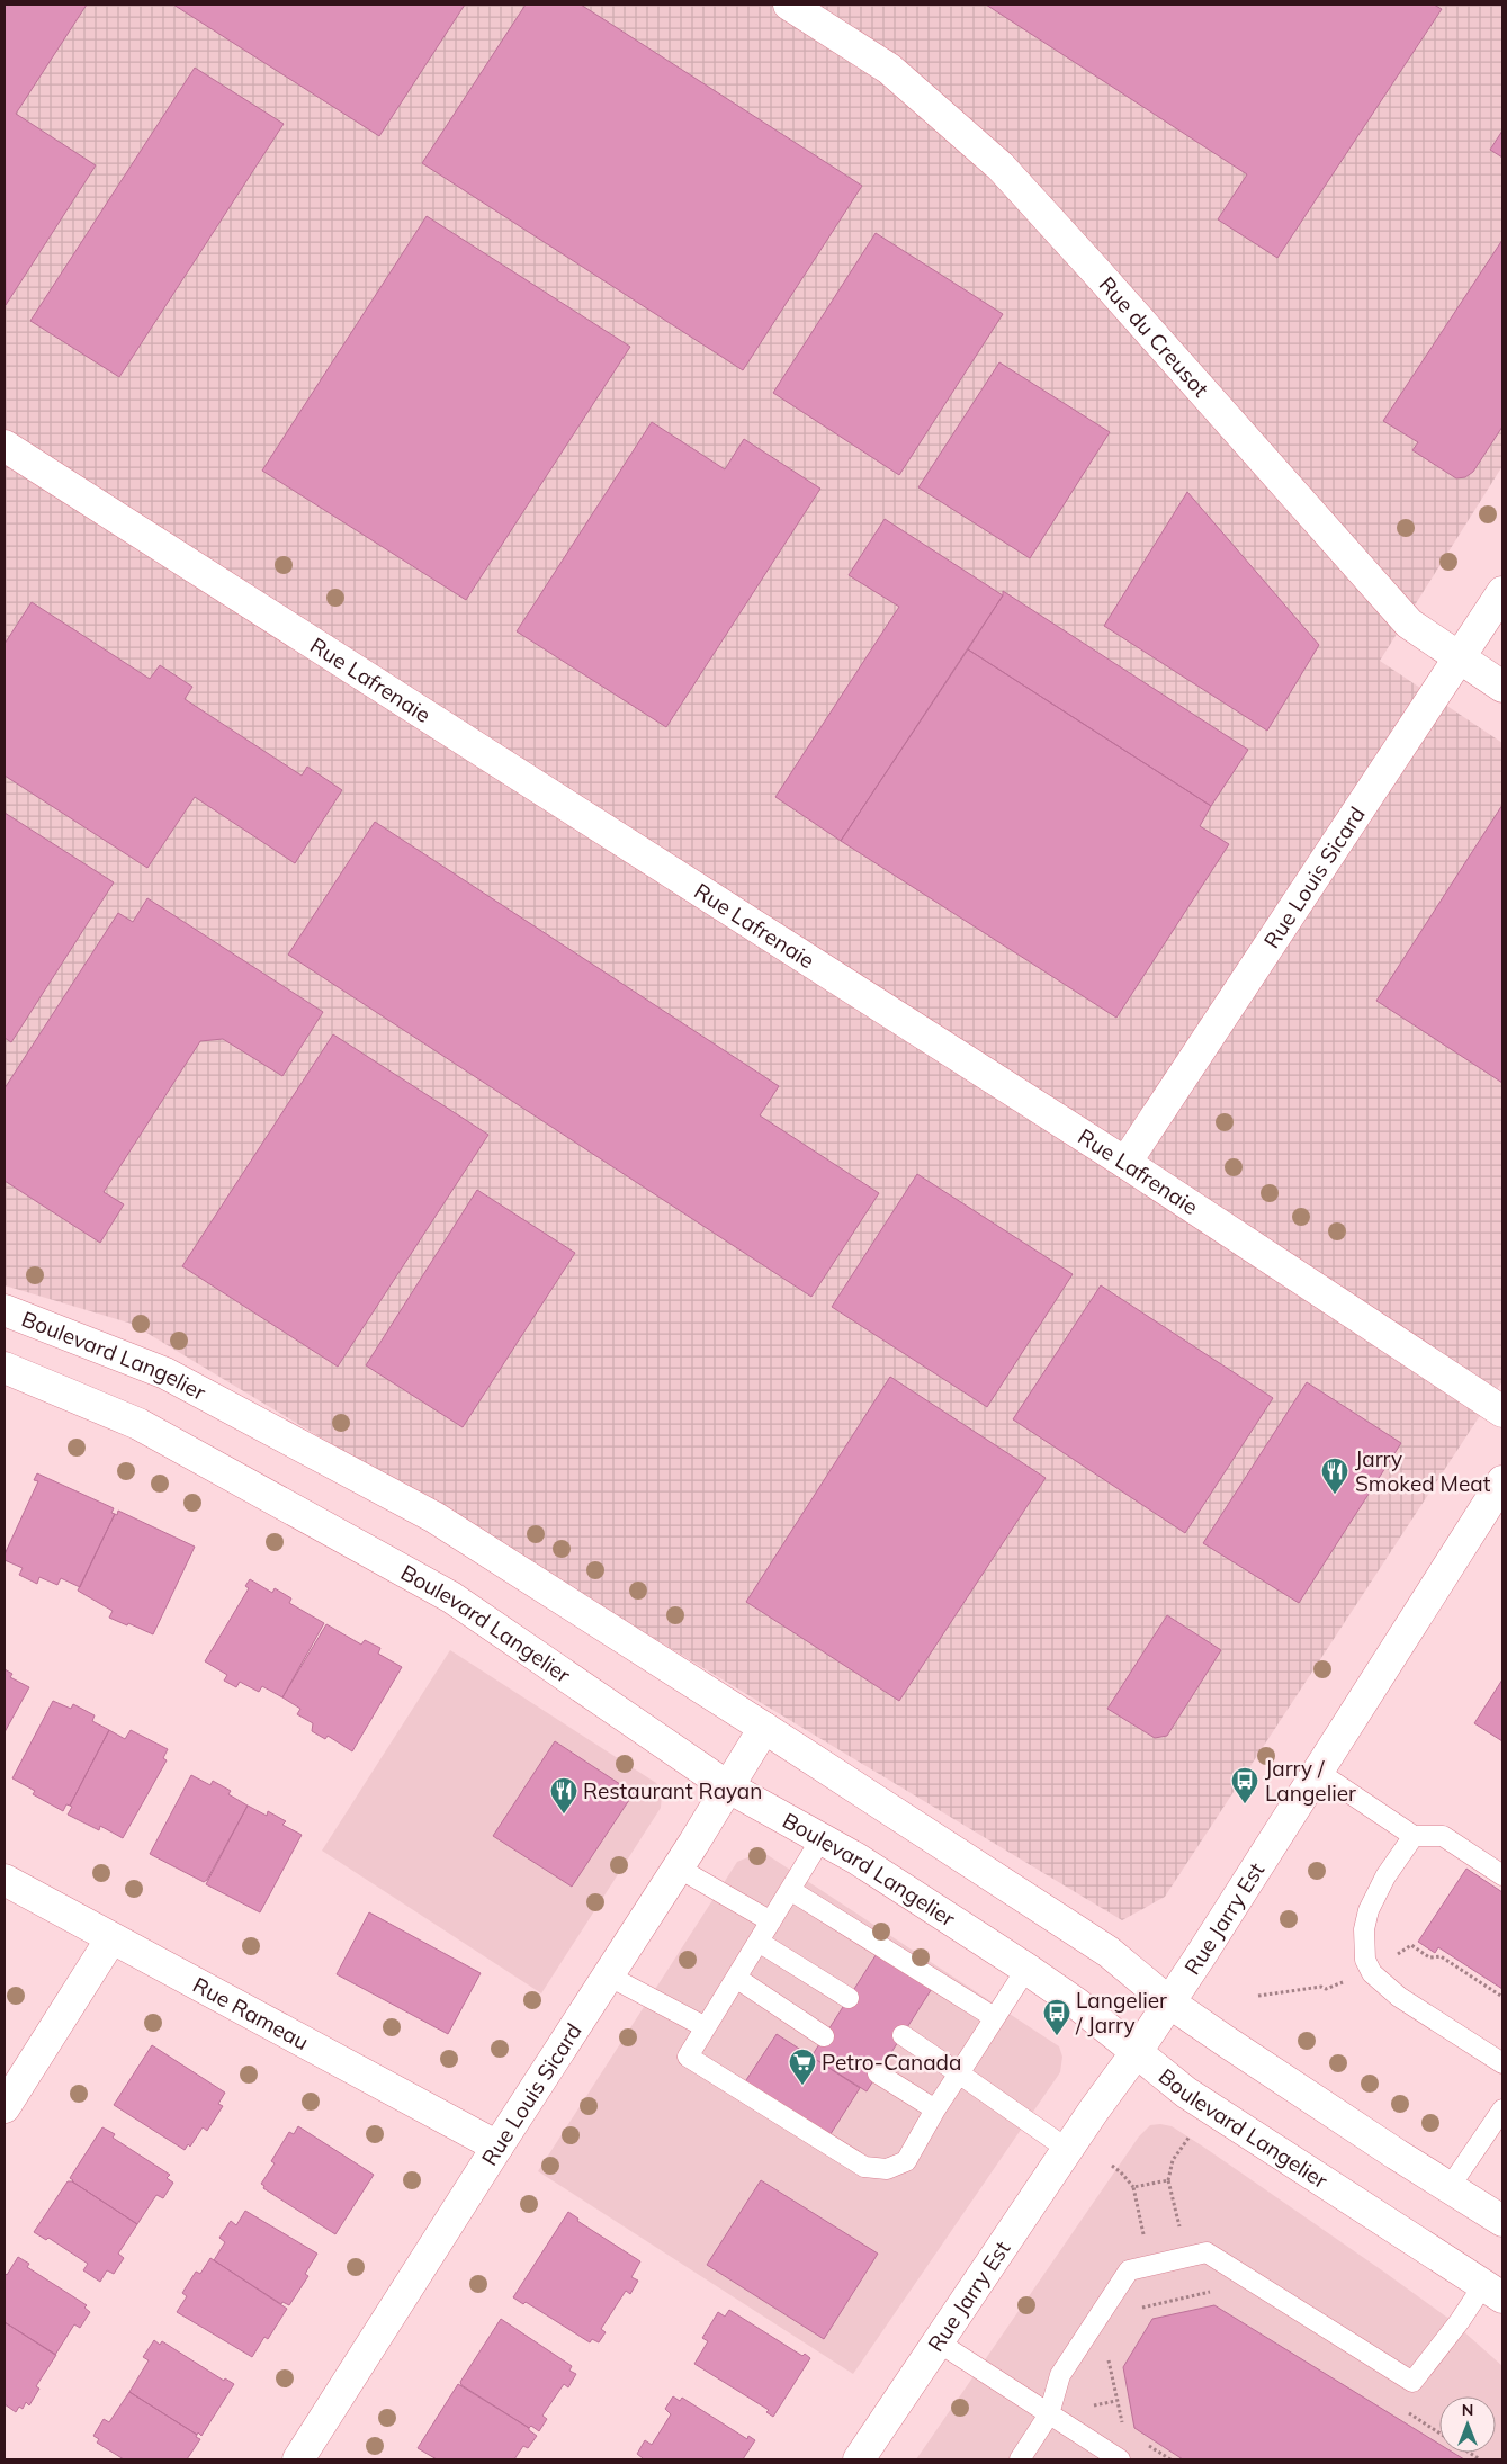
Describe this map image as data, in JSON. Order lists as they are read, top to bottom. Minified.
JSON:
{"streets":{"street":["Rue du Creusot","Rue Lafrenaie","Rue Louis Sicard","Boulevard Langelier","Rue Jarry Est","Rue Rameau"]},"crossings":[["Rue du Creusot","Rue Louis Sicard"],["Rue Lafrenaie","Rue Louis Sicard"],["Rue Louis Sicard","Boulevard Langelier"],["Rue Louis Sicard","Rue Rameau"],["Boulevard Langelier","Rue Jarry Est"]],"places":{"restaurant":["Jarry Smoked Meat","Restaurant Rayan"],"bus stop":["Jarry / Langelier","Langelier / Jarry"],"supermarket":["Petro-Canada"]},"north":"top"}
